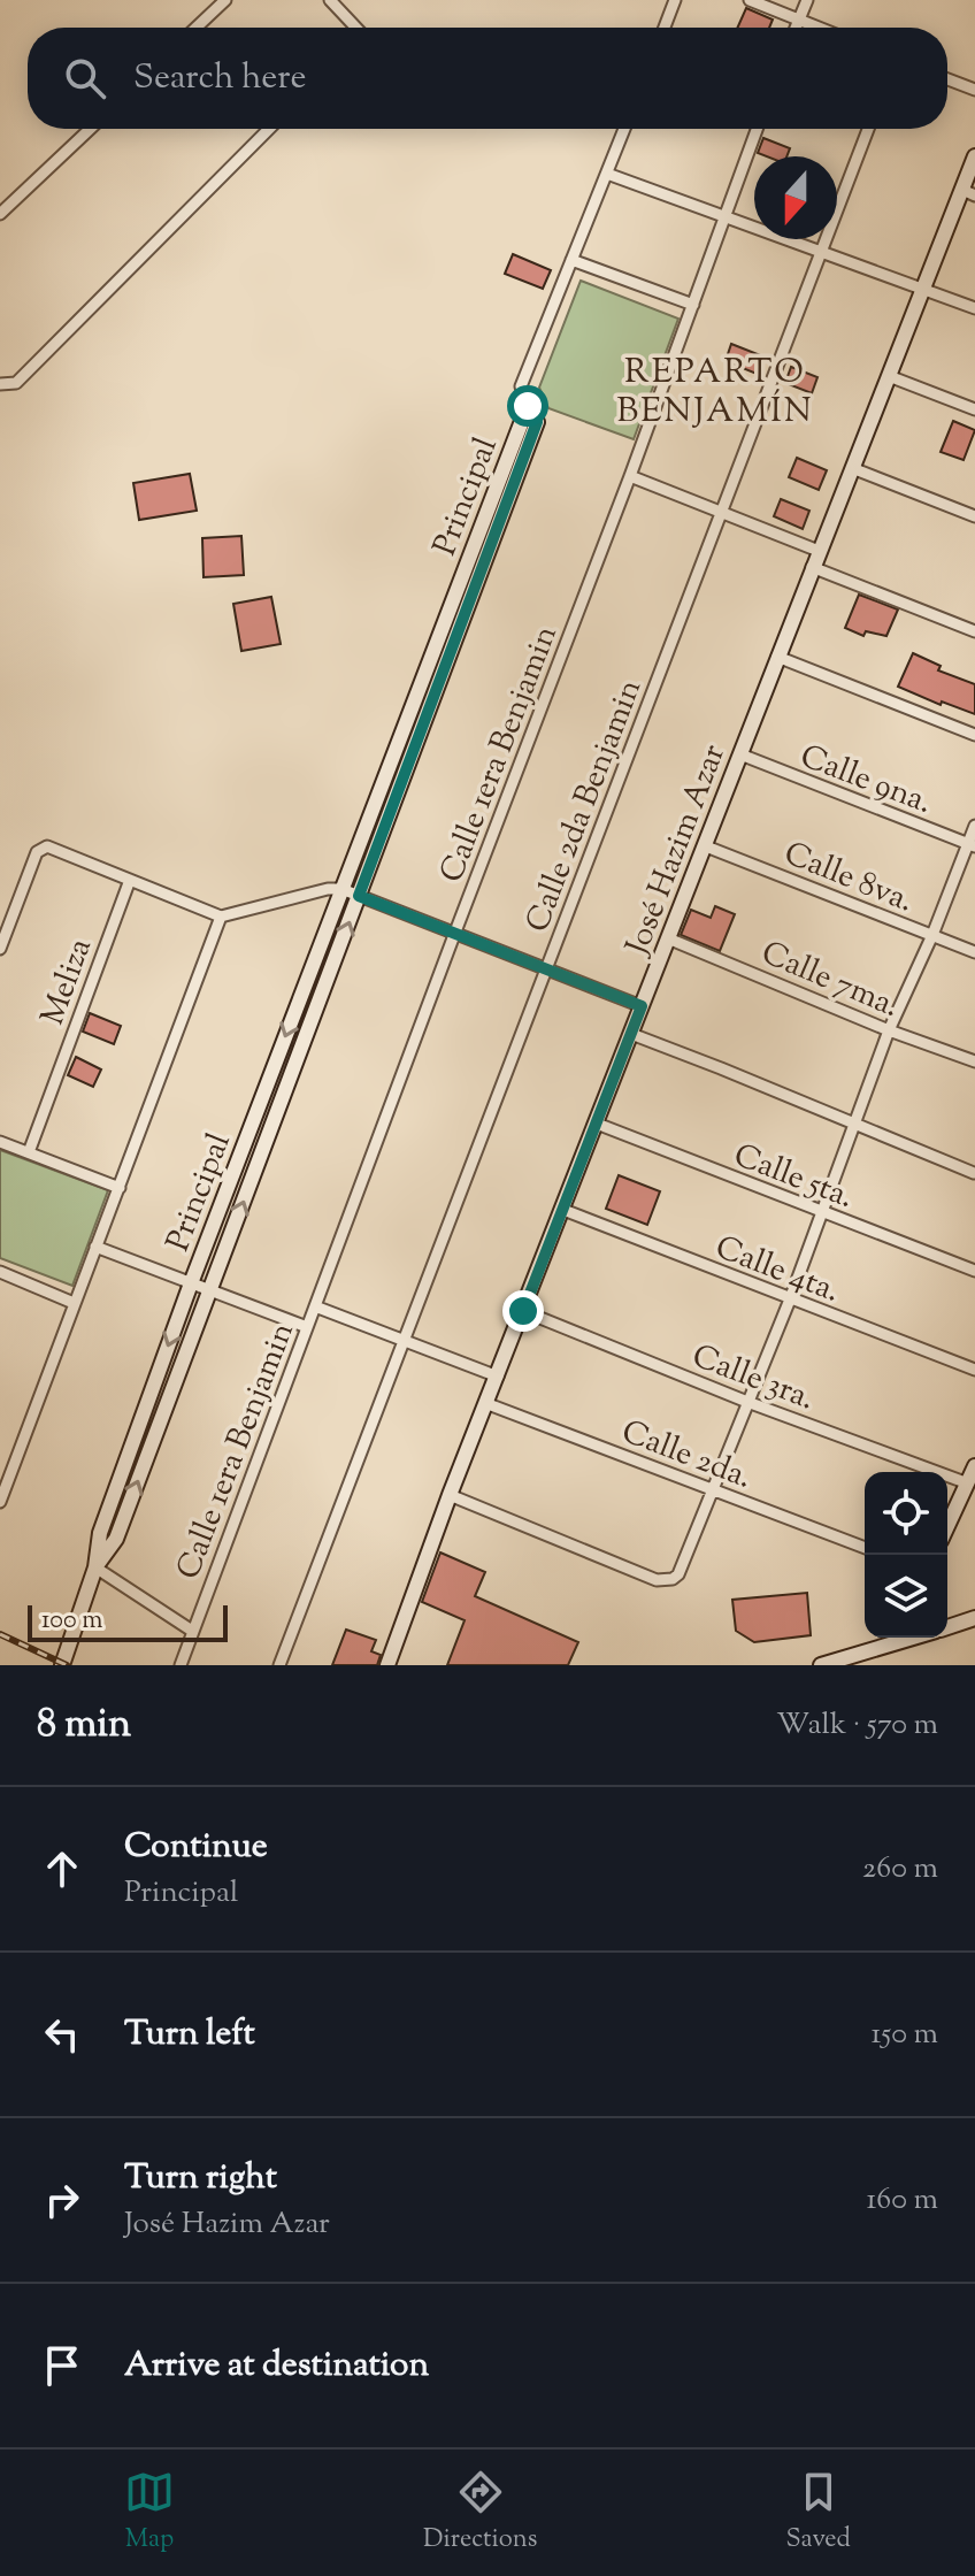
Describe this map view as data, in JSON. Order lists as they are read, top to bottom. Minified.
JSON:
{"streets":{"street":["Principal","Calle 1era Benjamin","Calle 9na.","Calle 2da Benjamin","José Hazim Azar","Calle 8va.","Calle 7ma.","Meliza","Calle 5ta.","Calle 4ta.","Calle 3ra.","Calle 2da."]},"crossings":[["Calle 9na.","José Hazim Azar"],["José Hazim Azar","Calle 8va."],["José Hazim Azar","Calle 7ma."],["José Hazim Azar","Calle 5ta."],["José Hazim Azar","Calle 4ta."],["José Hazim Azar","Calle 3ra."],["José Hazim Azar","Calle 2da."]],"districts":["REPARTO BENJAMÍN"],"scale_bar":"100 m","north":"bottom","page":{"search":"Search here","scale":"100 m","heading":["8 min","Walk · 570 m"],"list":[["Continue","Principal","260 m"],["Turn left","150 m"],["Turn right","José Hazim Azar","160 m"],"Arrive at destination"],"nav":["Map","Directions","Saved"]}}
